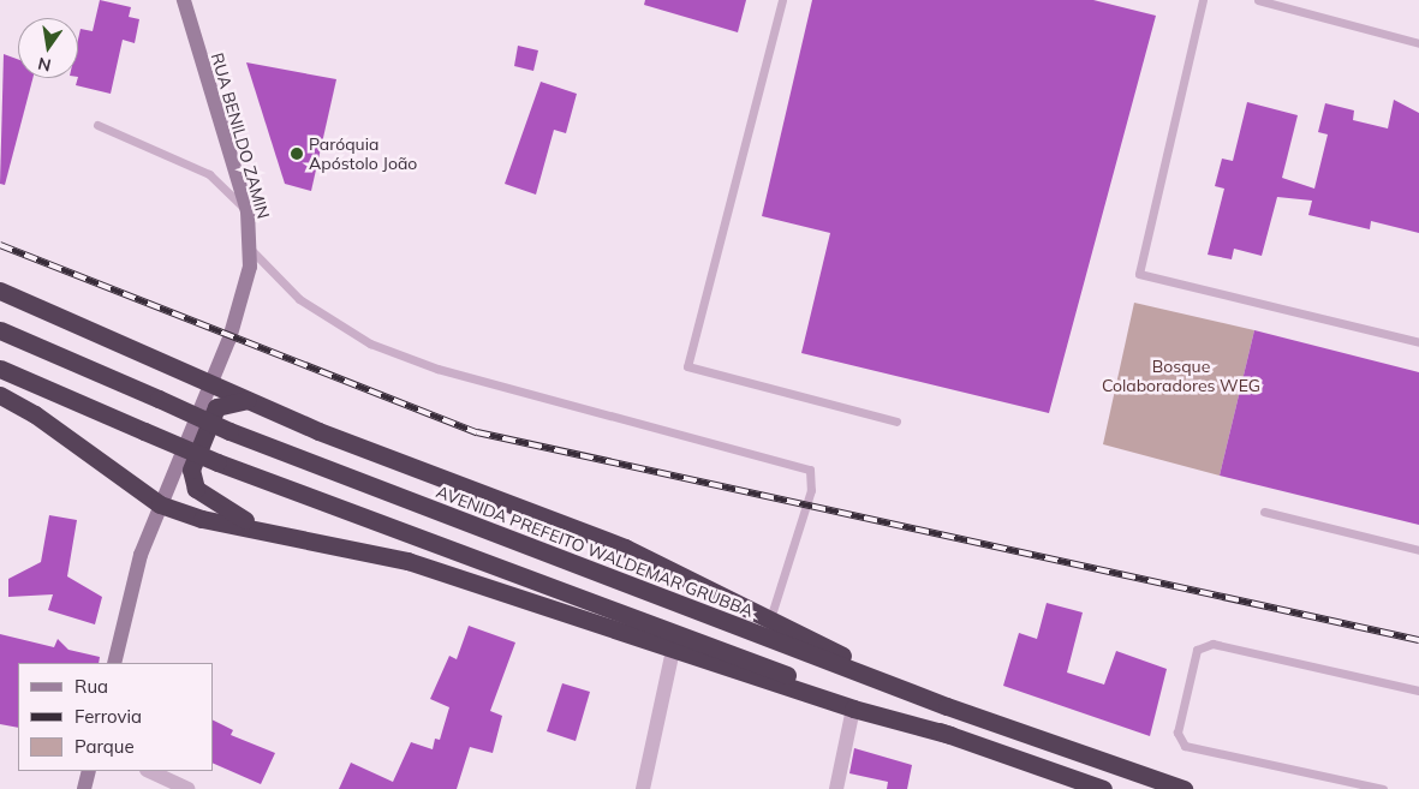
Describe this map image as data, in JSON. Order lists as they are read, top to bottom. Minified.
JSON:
{"streets":{"highway":["AVENIDA PREFEITO WALDEMAR GRUBBA"],"main road":["RUA BENILDO ZAMIN"]},"parks":["Bosque Colaboradores WEG"],"places":["Paróquia Apóstolo João"],"legend":["Rua","Ferrovia","Parque"],"north":"bottom"}
